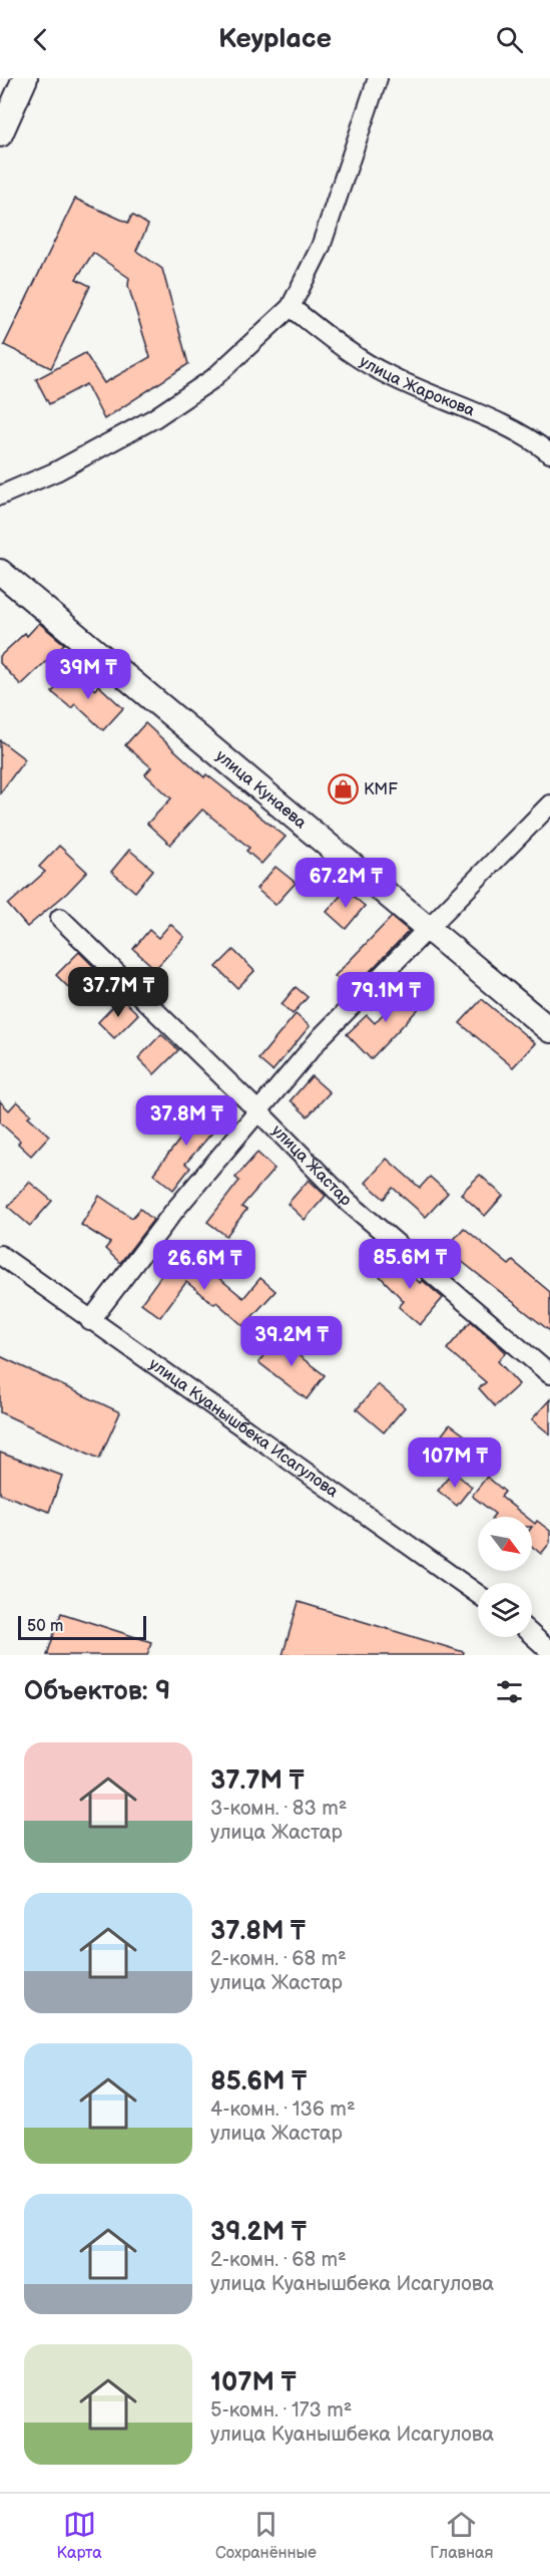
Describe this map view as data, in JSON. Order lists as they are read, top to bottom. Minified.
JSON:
{"streets":{"main road":["улица Кунаева"],"street":["улица Жарокова","улица Жастар","улица Куанышбека Исагулова"]},"places":{"shop":["KMF"]},"scale_bar":"50 m","north":"bottom right","page":{"header":"Keyplace","price":["39M ₸","67.2M ₸","37.7M ₸","79.1M ₸","37.8M ₸","85.6M ₸","26.6M ₸","39.2M ₸","107M ₸"],"scale":"50 m","heading":"Объектов: 9","list":[{"name":"37.7M ₸","note":"3-комн. · 83 m² · улица Жастар"},{"name":"37.8M ₸","note":"2-комн. · 68 m² · улица Жастар"},{"name":"85.6M ₸","note":"4-комн. · 136 m² · улица Жастар"},{"name":"39.2M ₸","note":"2-комн. · 68 m² · улица Куанышбека Исагулова"},{"name":"107M ₸","note":"5-комн. · 173 m² · улица Куанышбека Исагулова"}],"tabs":["Карта","Сохранённые","Главная"]}}
